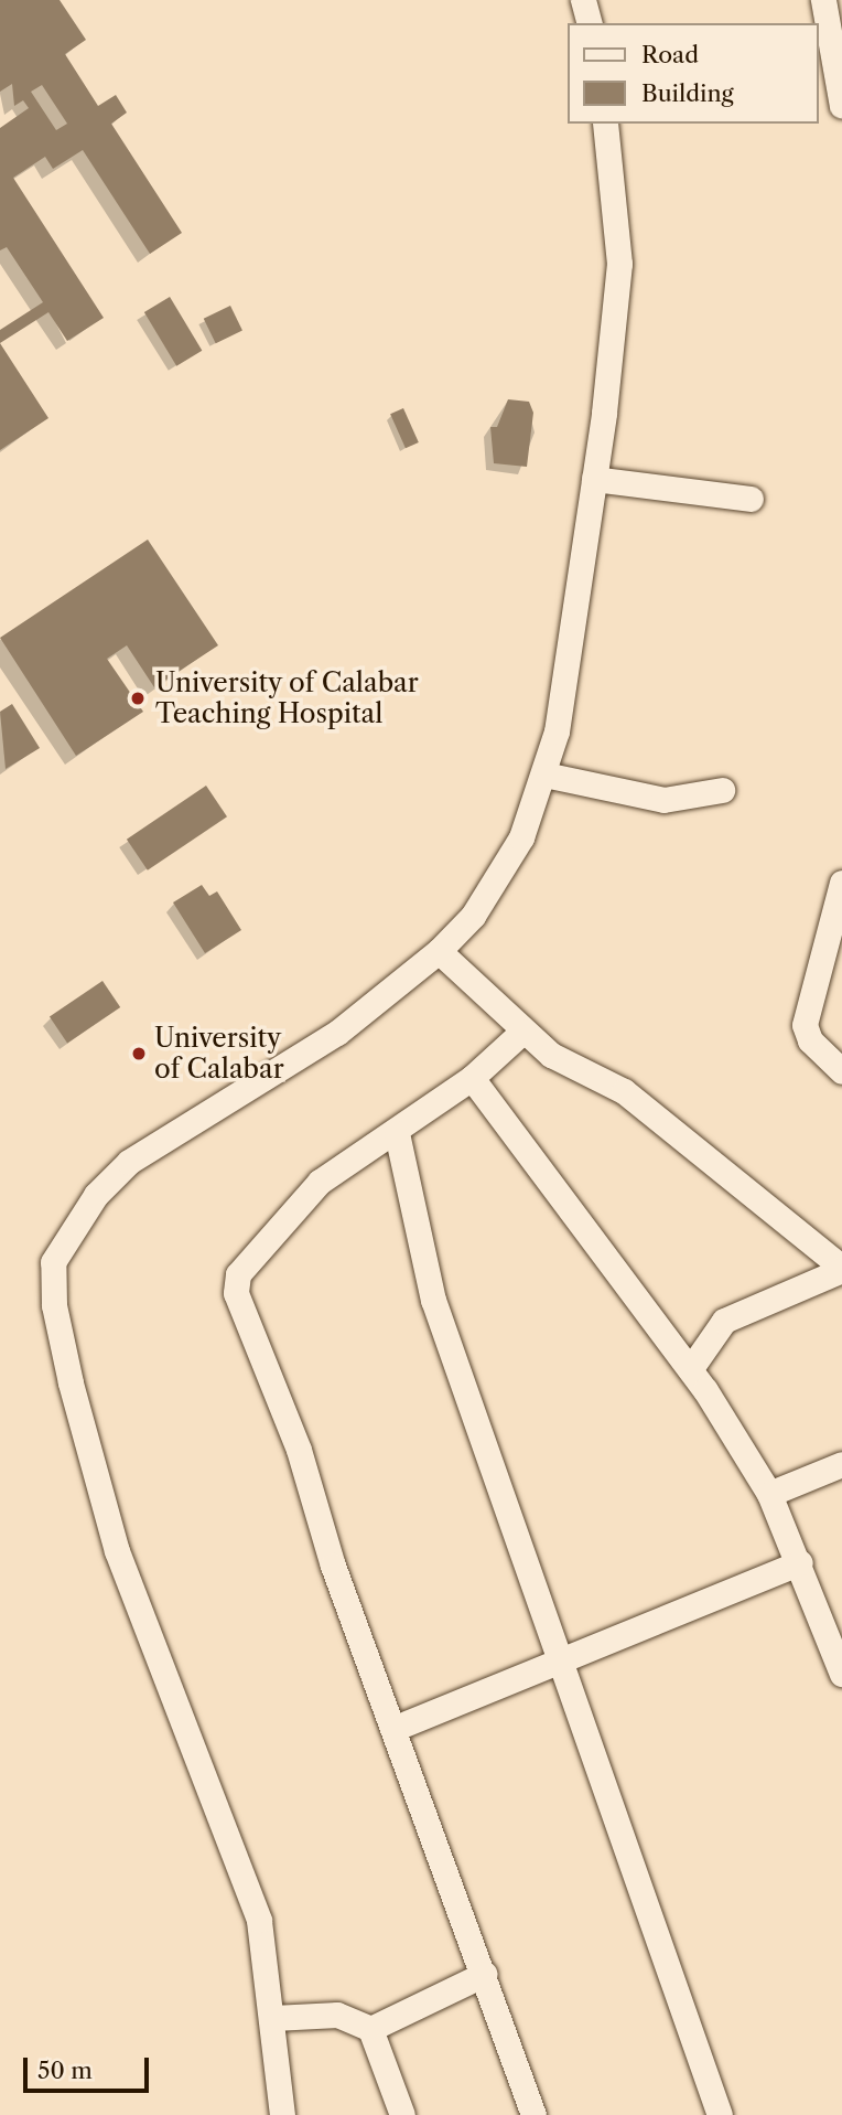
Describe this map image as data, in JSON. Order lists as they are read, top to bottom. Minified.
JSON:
{"places":["University of Calabar Teaching Hospital","University of Calabar"],"legend":["Road","Building"],"scale_bar":"50 m"}
